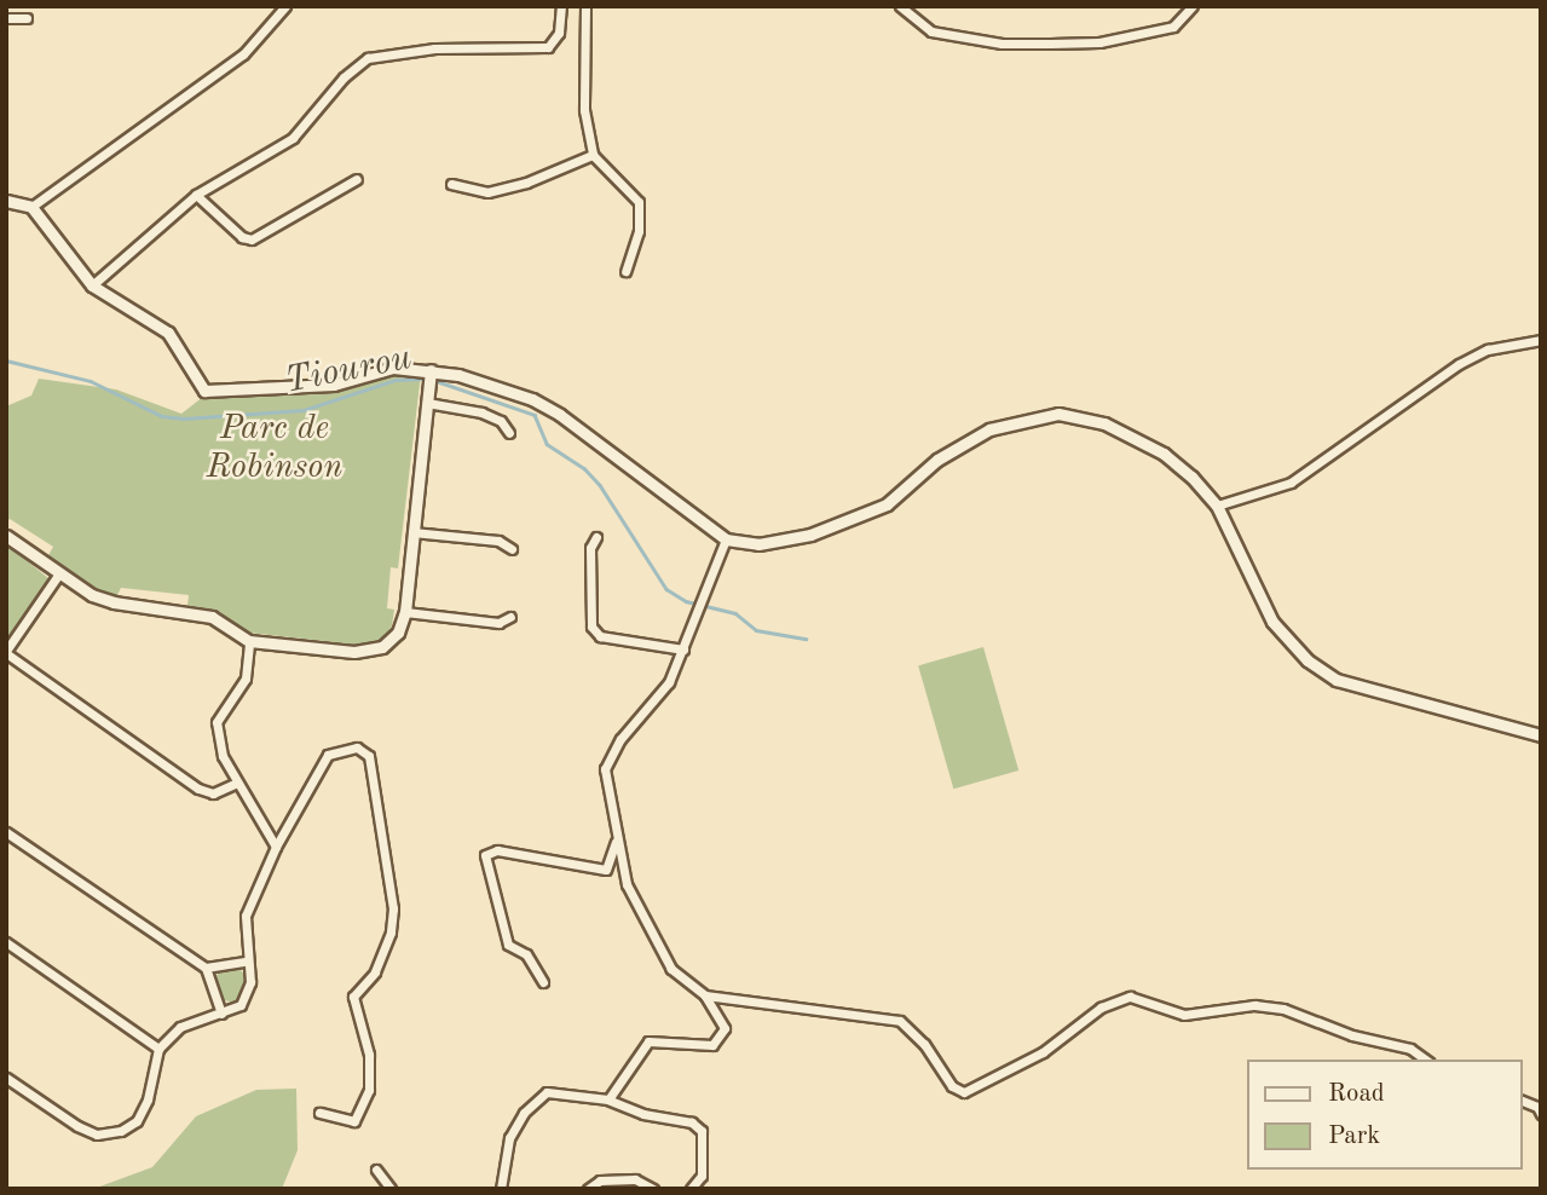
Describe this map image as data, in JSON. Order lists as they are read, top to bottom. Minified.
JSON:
{"water":["Tiourou"],"parks":["Parc de Robinson"],"legend":["Road","Park"]}
